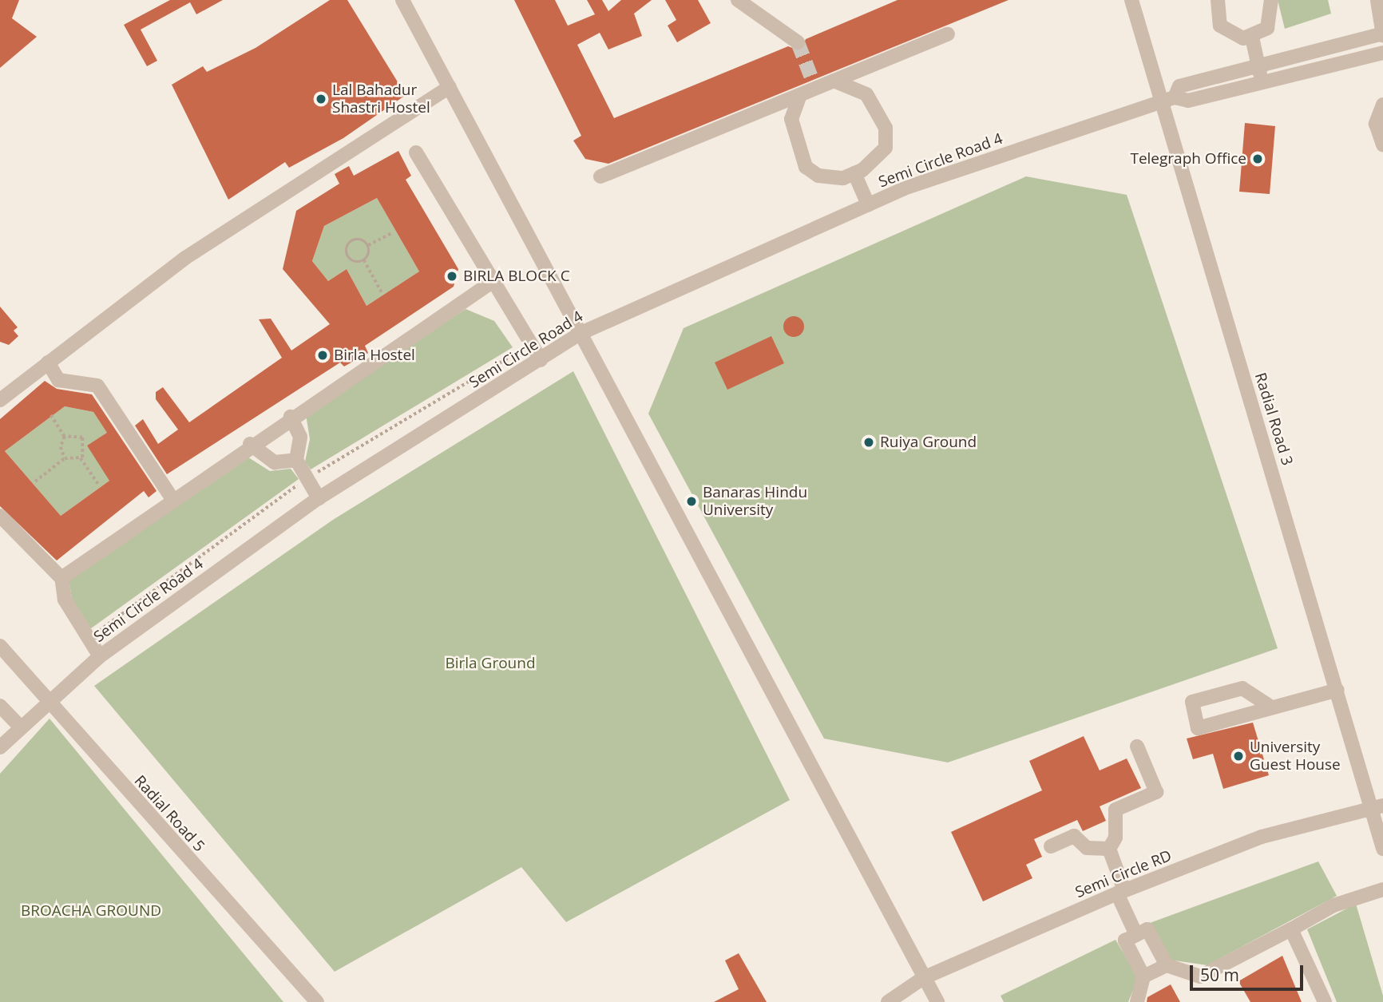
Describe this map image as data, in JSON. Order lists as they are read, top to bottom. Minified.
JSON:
{"streets":{"street":["Semi Circle Road 4","Radial Road 3","Radial Road 5","Semi Circle RD"]},"crossings":[["Semi Circle Road 4","Radial Road 3"],["Semi Circle Road 4","Radial Road 5"],["Radial Road 3","Semi Circle RD"]],"parks":["Birla Ground","BROACHA GROUND"],"places":["Lal Bahadur Shastri Hostel","Telegraph Office","BIRLA BLOCK C","Birla Hostel","Ruiya Ground","Banaras Hindu University","University Guest House"],"scale_bar":"50 m"}
